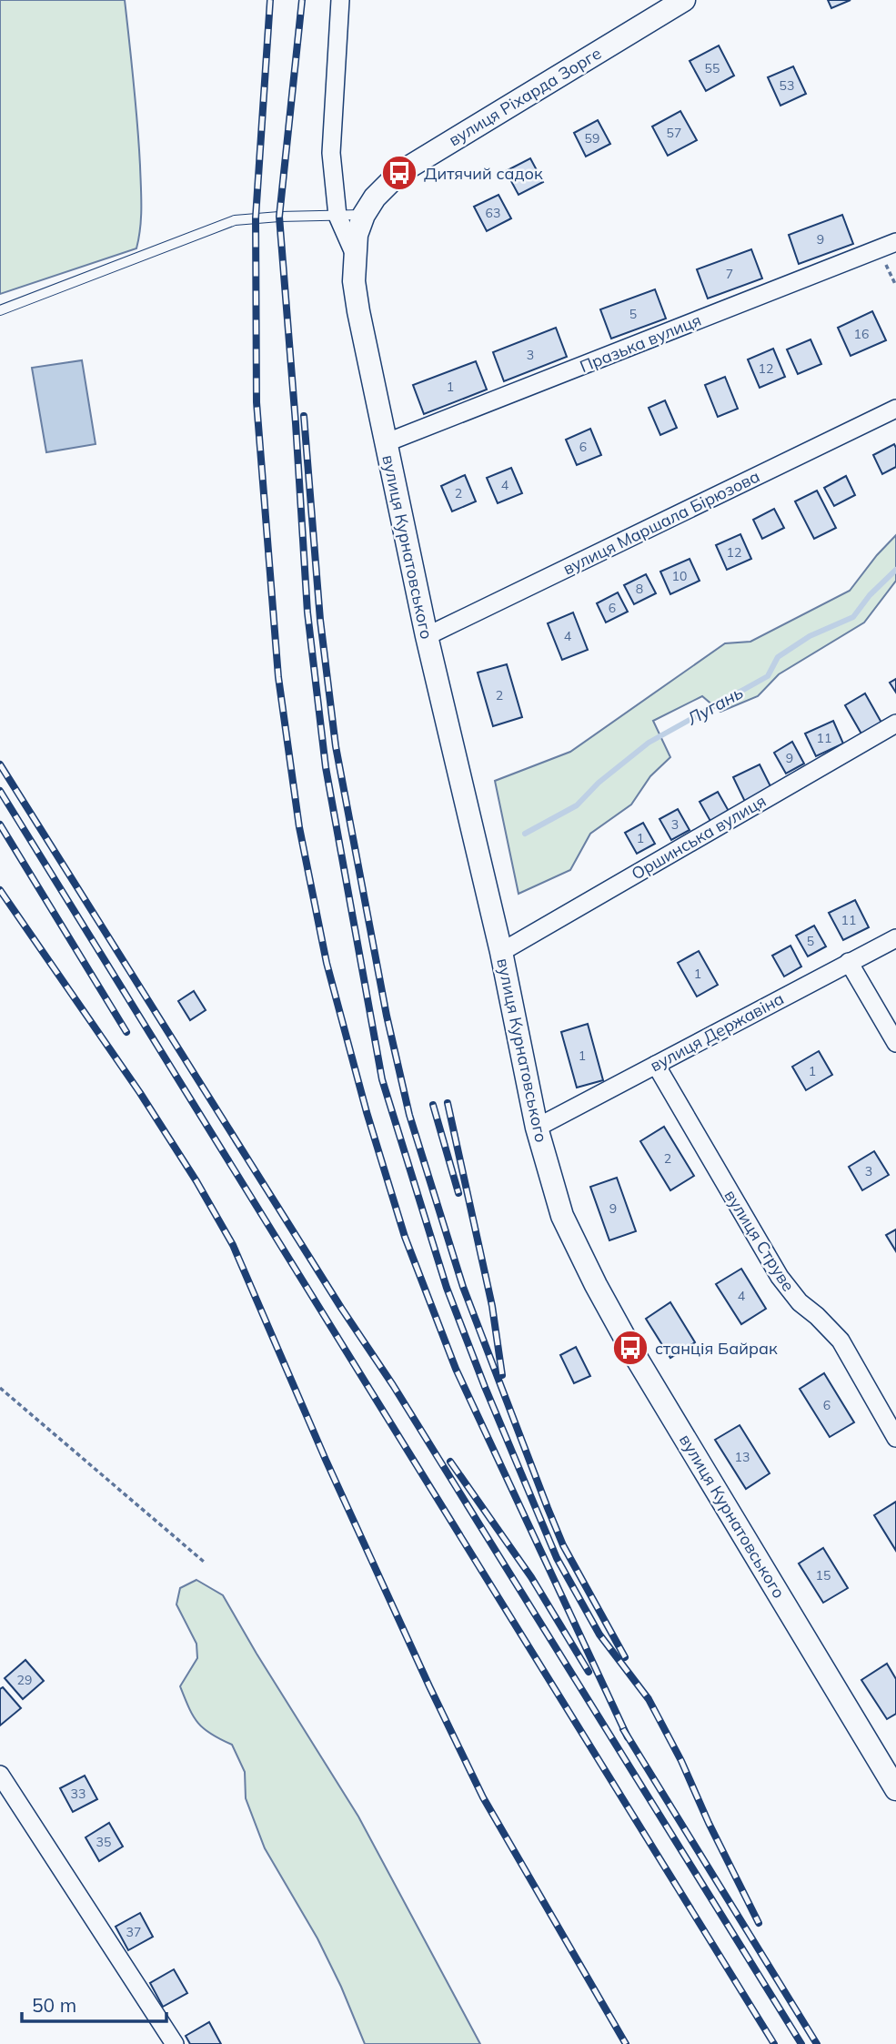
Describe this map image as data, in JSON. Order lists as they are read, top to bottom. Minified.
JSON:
{"streets":{"street":["вулиця Ріхарда Зорге","Празька вулиця","вулиця Маршала Бірюзова","вулиця Курнатовського","Оршинська вулиця","вулиця Державіна","вулиця Струве"]},"crossings":[["вулиця Ріхарда Зорге","вулиця Курнатовського"],["Празька вулиця","вулиця Курнатовського"],["вулиця Маршала Бірюзова","вулиця Курнатовського"],["вулиця Курнатовського","Оршинська вулиця"],["вулиця Курнатовського","вулиця Державіна"],["вулиця Державіна","вулиця Струве"]],"water":["Лугань"],"places":{"bus stop":["Дитячий садок","станція Байрак"]},"house_numbers":["55","53","57","59","63","9","7","5","16","3","12","1","6","4","2","12","10","8","6","4","2","11","9","3","1","11","5","1","1","1","2","3","9","4","6","13","15","29","33","35","37"],"scale_bar":"50 m"}
